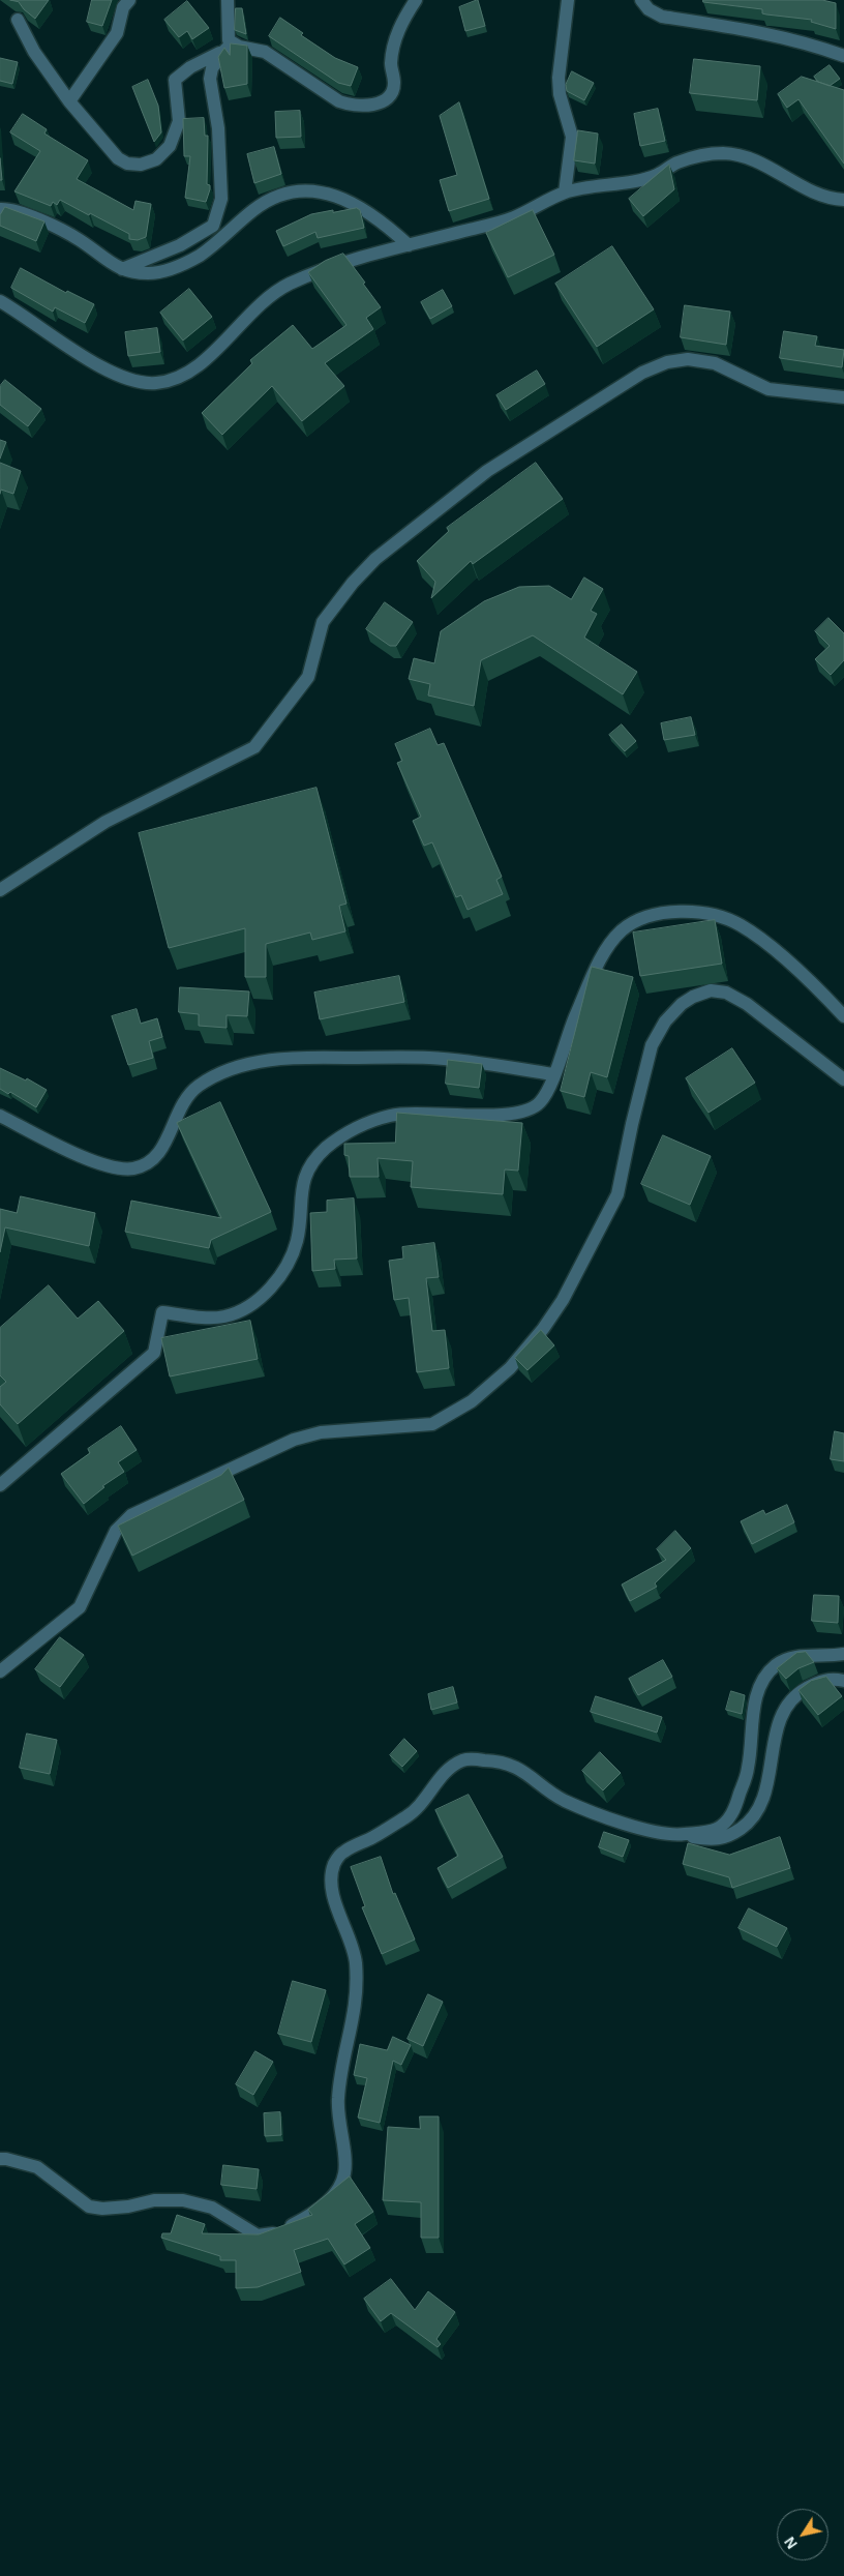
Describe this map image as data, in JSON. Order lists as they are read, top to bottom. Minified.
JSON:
{"north":"bottom left"}
